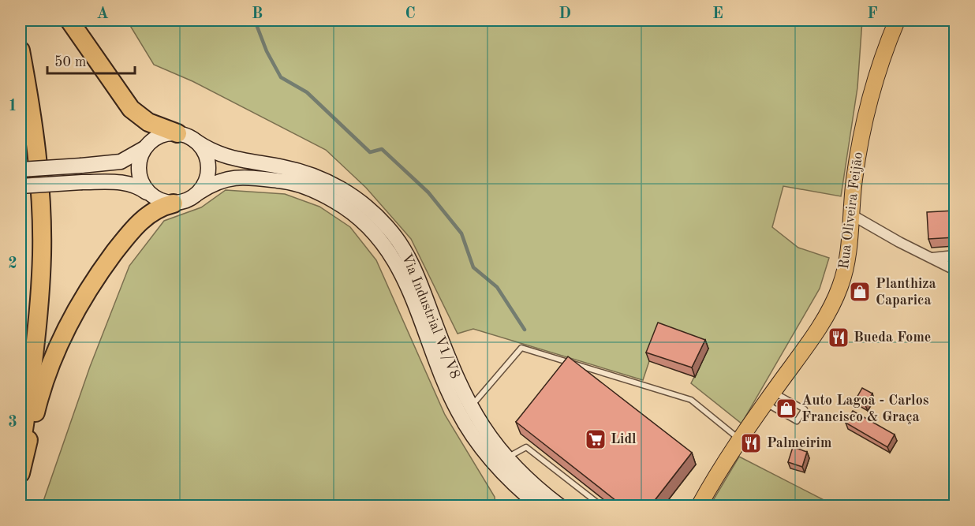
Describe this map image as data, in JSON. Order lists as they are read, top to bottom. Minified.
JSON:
{"streets":{"main road":["Rua Oliveira Feijão","Via Industrial V1/V8"]},"places":{"shop":["Planthiza Caparica","Auto Lagoa - Carlos Francisco & Graça"],"restaurant":["Bueda Fome","Palmeirim"],"supermarket":["Lidl"]},"scale_bar":"50 m","grid":{"columns":["A","B","C","D","E","F"],"rows":["1","2","3"]}}
